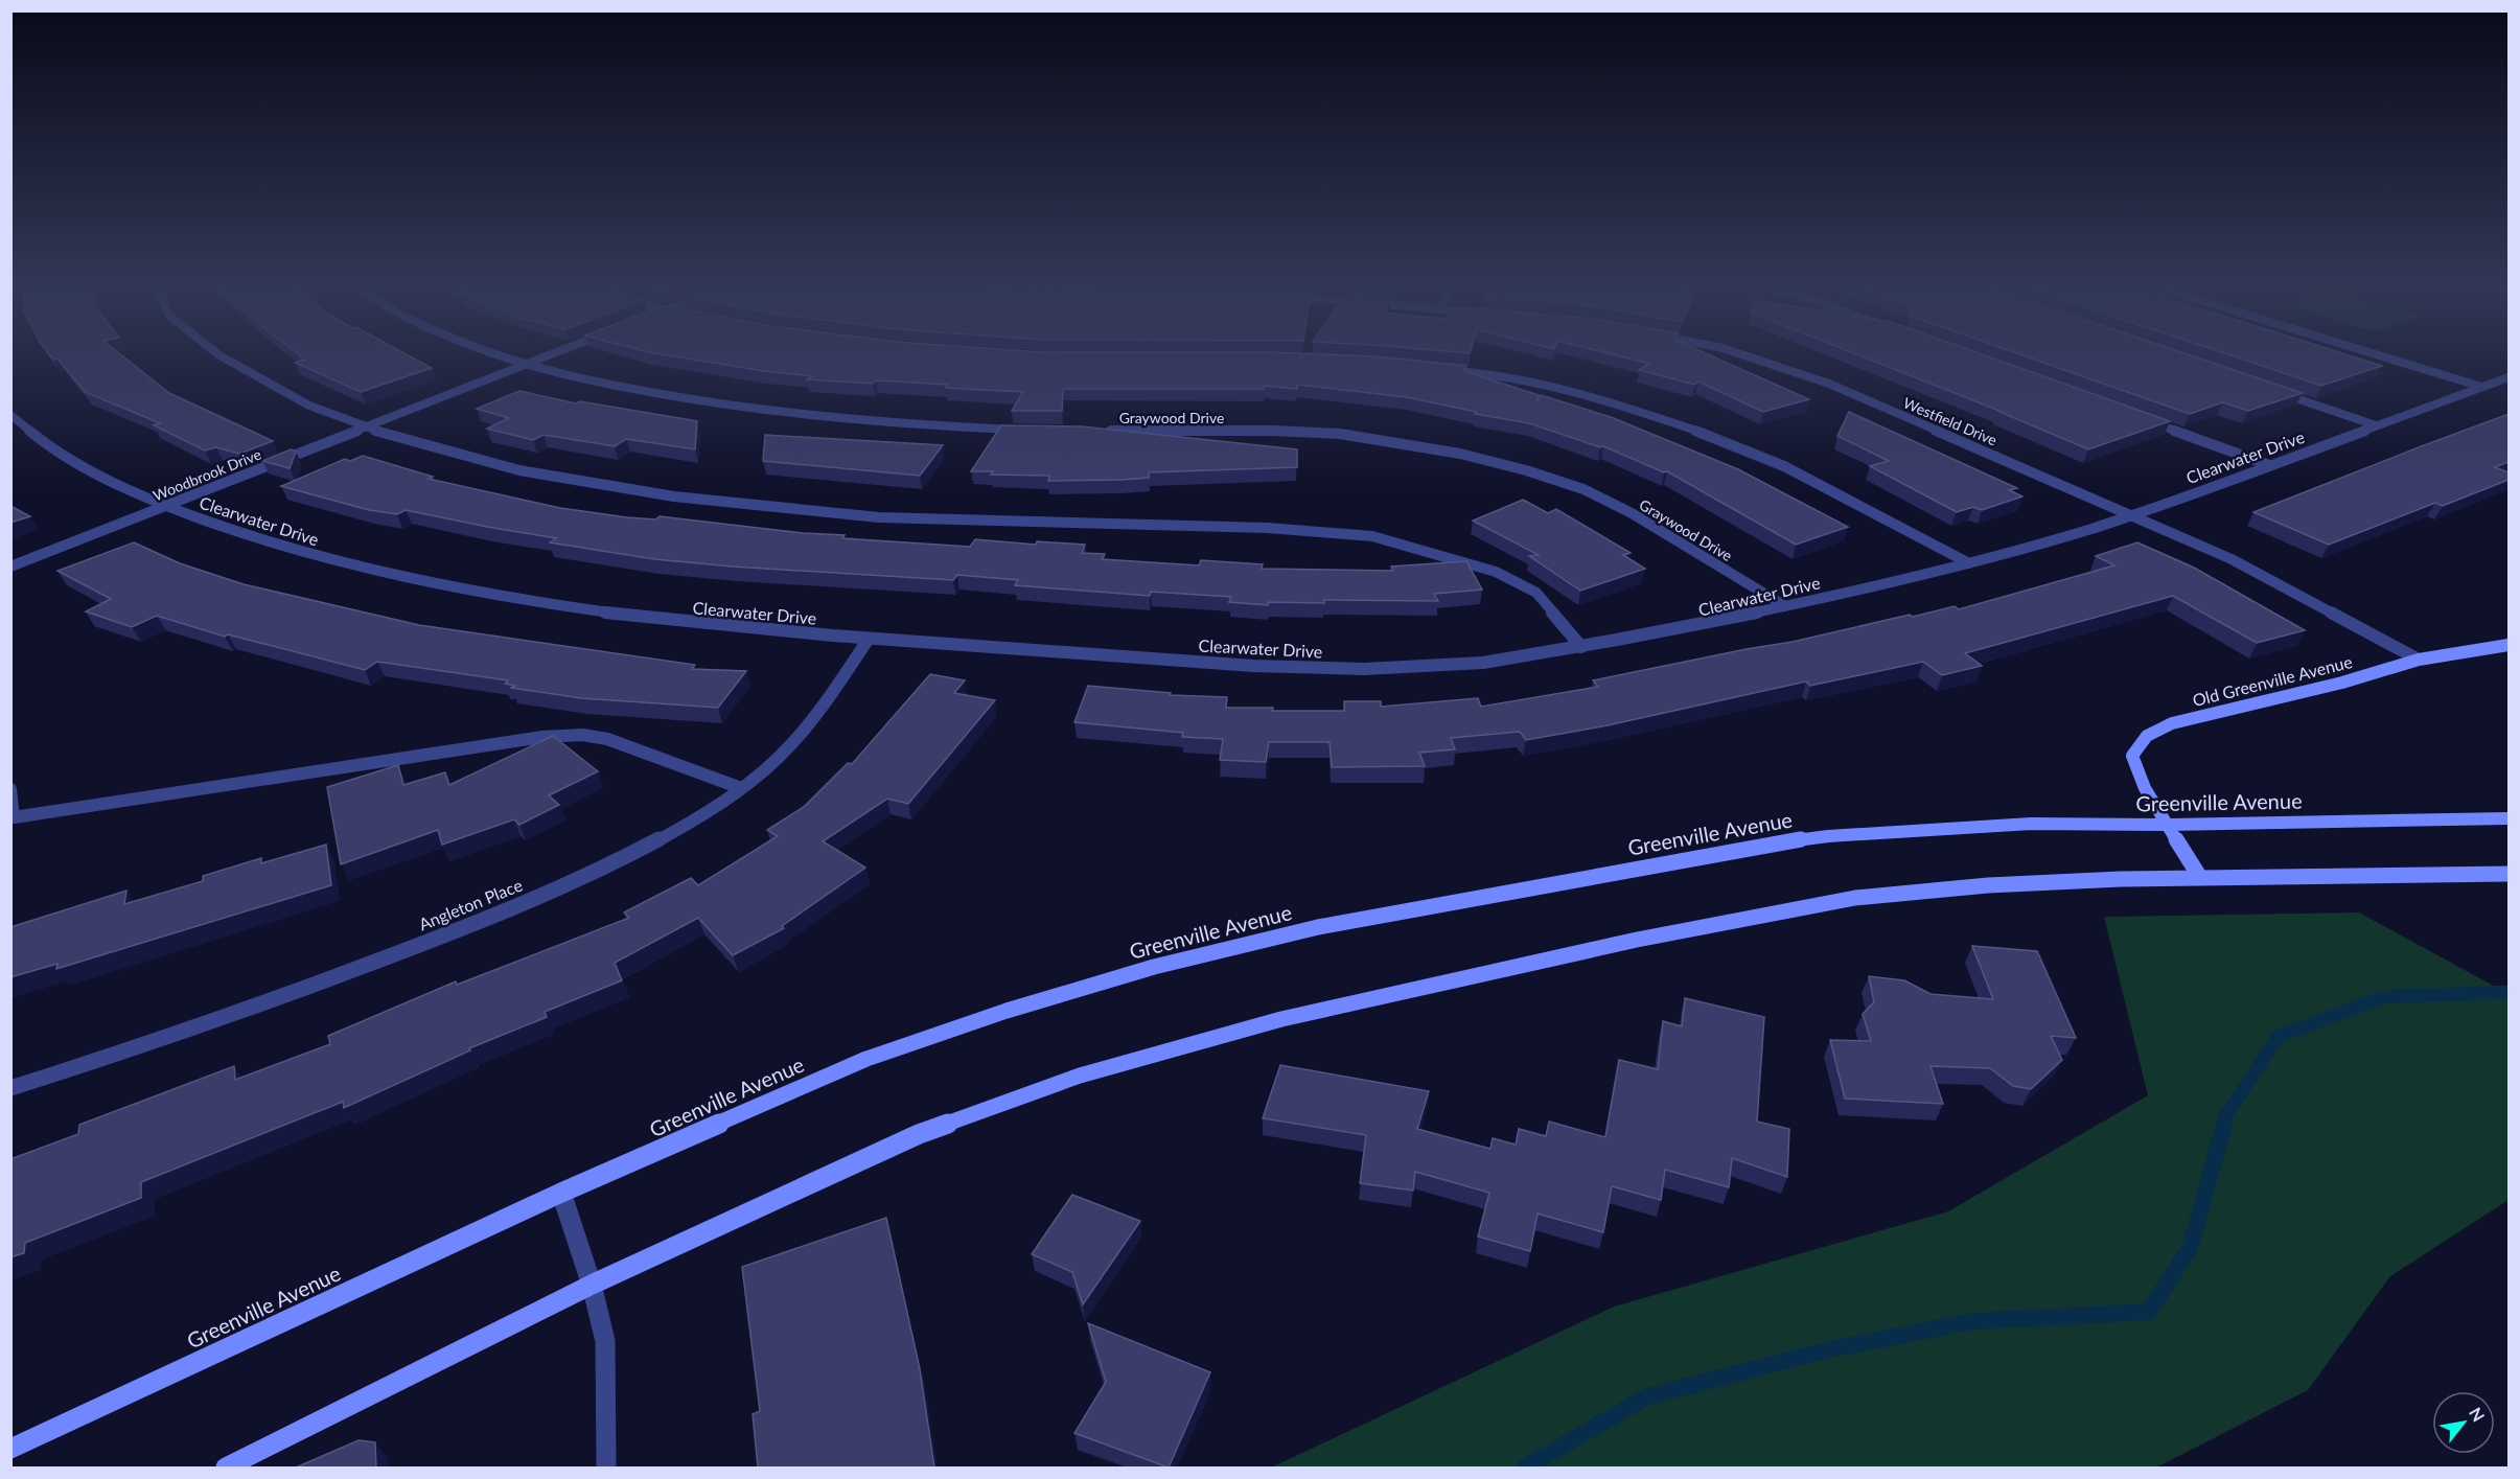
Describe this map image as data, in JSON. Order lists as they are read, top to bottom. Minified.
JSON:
{"streets":{"main road":["Old Greenville Avenue","Greenville Avenue"],"street":["Graywood Drive","Westfield Drive","Clearwater Drive","Woodbrook Drive","Angleton Place"]},"crossings":[["Graywood Drive","Clearwater Drive"],["Westfield Drive","Clearwater Drive"],["Westfield Drive","Old Greenville Avenue"],["Clearwater Drive","Woodbrook Drive"],["Clearwater Drive","Angleton Place"],["Old Greenville Avenue","Greenville Avenue"]],"north":"top right"}
